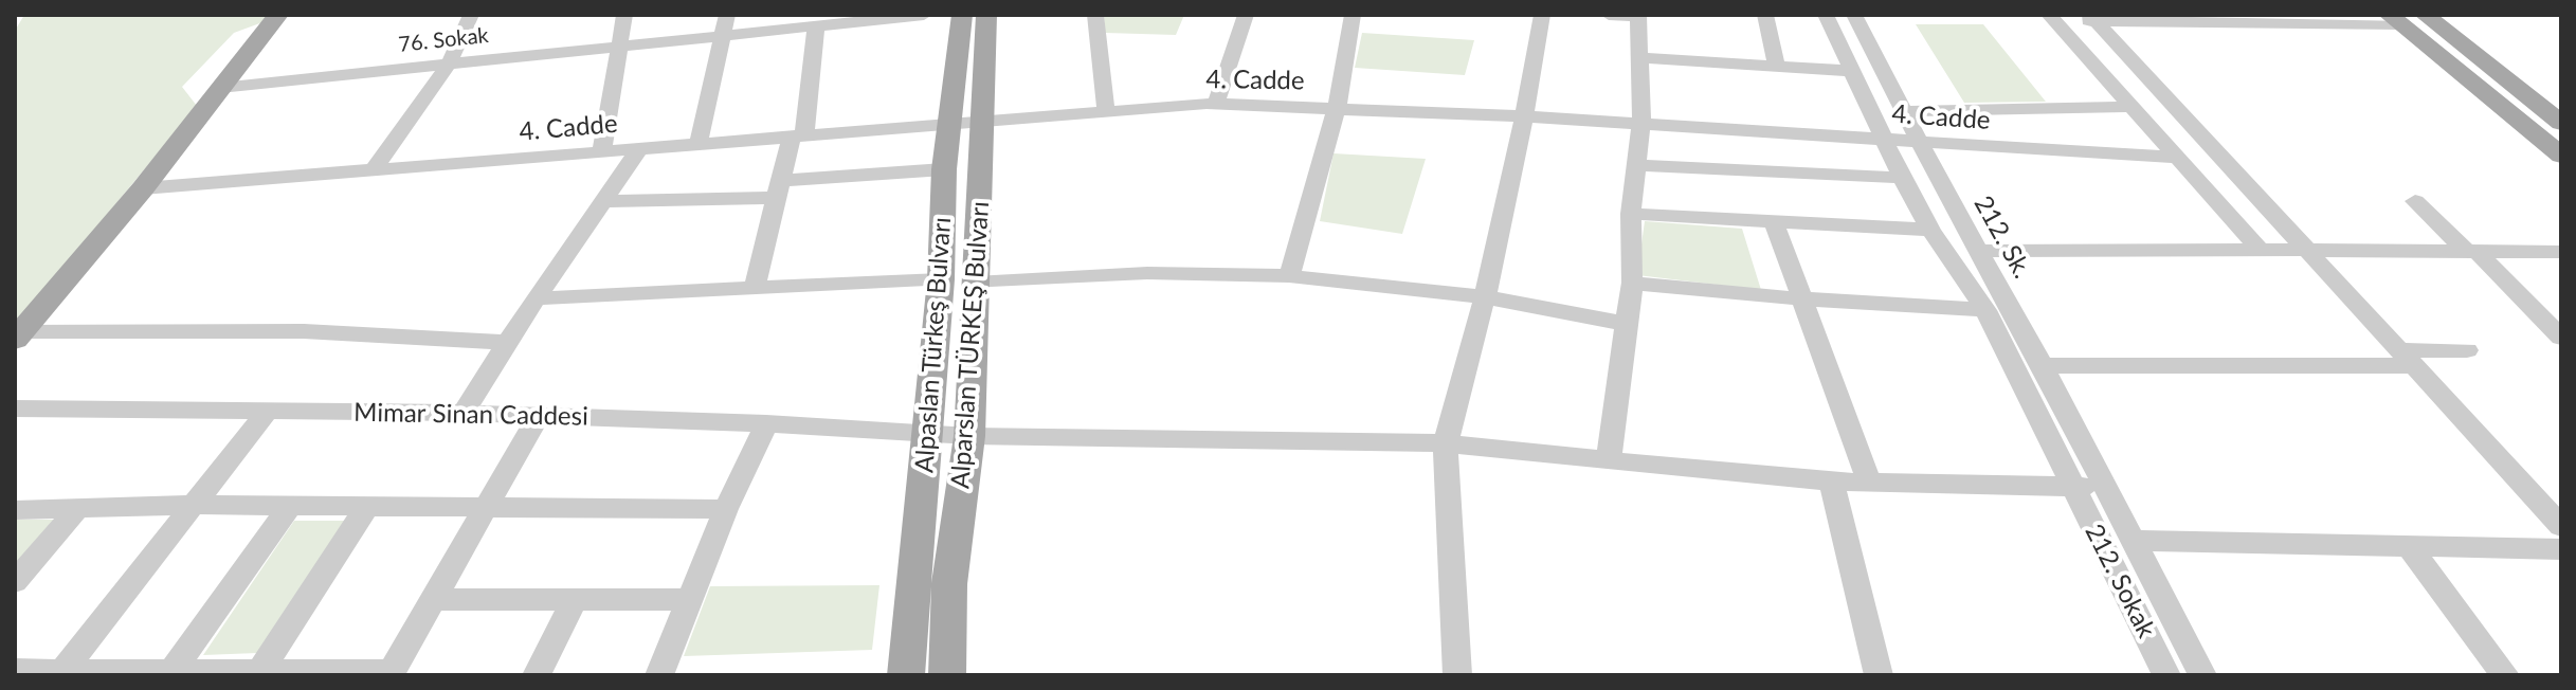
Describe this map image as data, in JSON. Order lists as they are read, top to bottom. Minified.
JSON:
{"streets":{"main road":["Alpaslan Türkeş Bulvarı","Alparslan TÜRKEŞ Bulvarı"],"street":["76. Sokak","4. Cadde","212. Sk.","Mimar Sinan Caddesi","212. Sokak"]},"crossings":[["4. Cadde","212. Sk."],["4. Cadde","Alpaslan Türkeş Bulvarı"],["4. Cadde","Alparslan TÜRKEŞ Bulvarı"],["4. Cadde","212. Sokak"],["212. Sk.","Mimar Sinan Caddesi"],["Alpaslan Türkeş Bulvarı","Alparslan TÜRKEŞ Bulvarı"],["Alpaslan Türkeş Bulvarı","Mimar Sinan Caddesi"],["Alparslan TÜRKEŞ Bulvarı","Mimar Sinan Caddesi"],["Mimar Sinan Caddesi","212. Sokak"]]}
